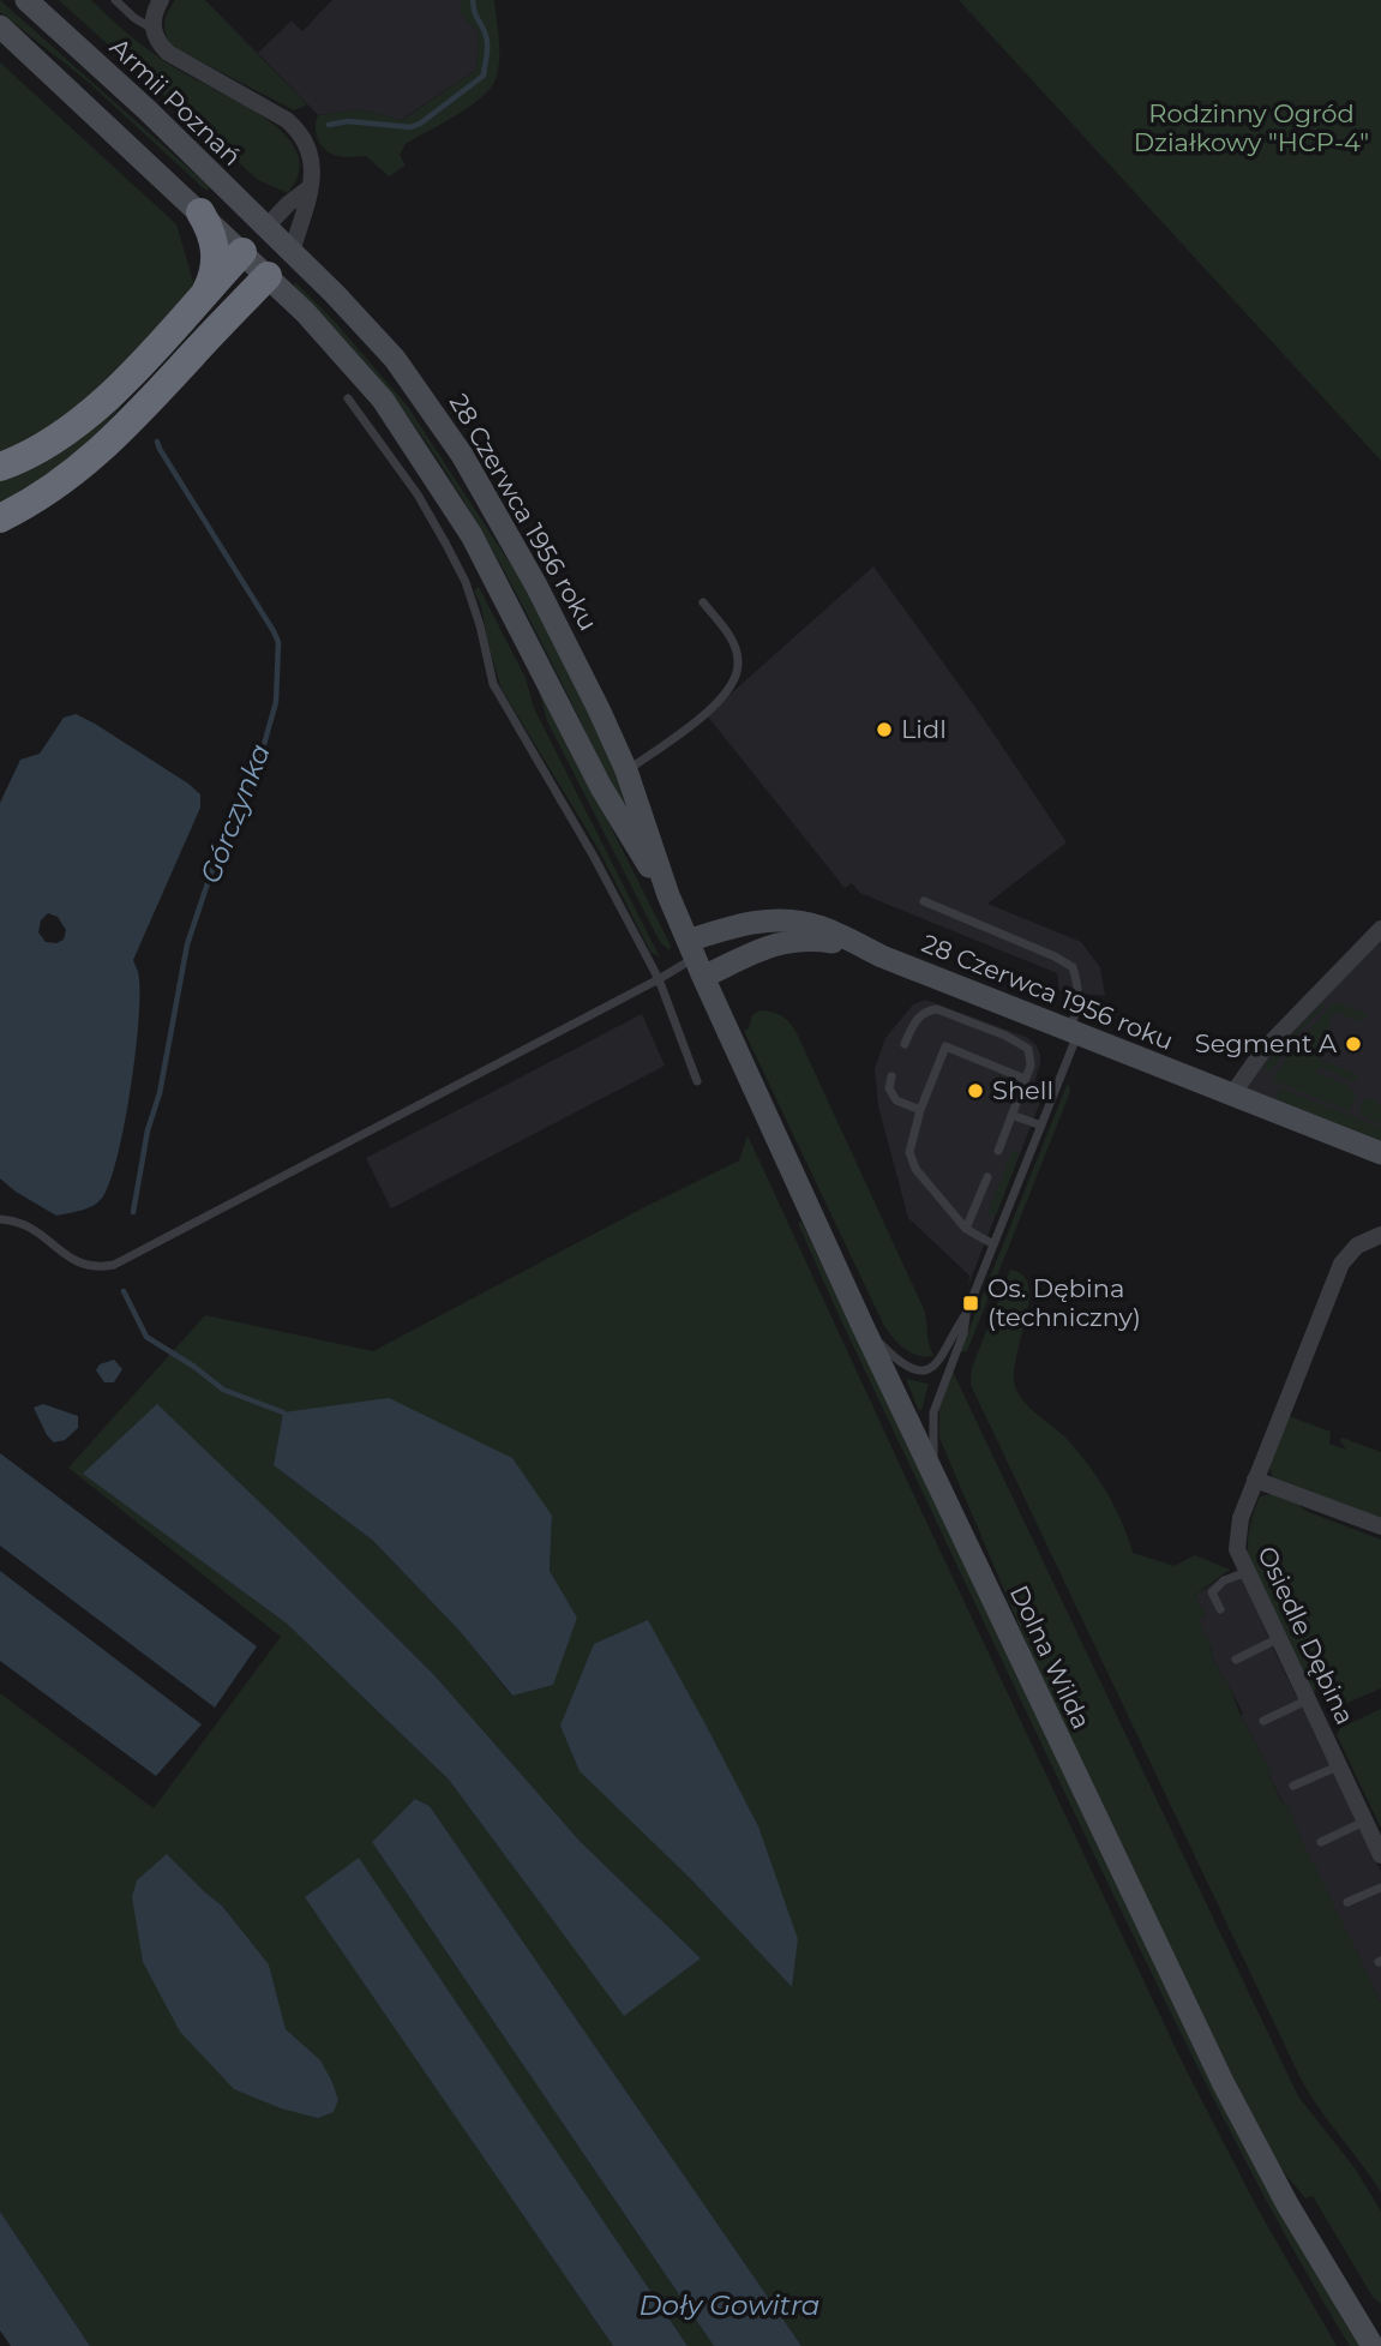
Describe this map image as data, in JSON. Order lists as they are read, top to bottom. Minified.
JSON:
{"streets":{"main road":["Armii Poznań","28 Czerwca 1956 roku","Dolna Wilda"],"street":["Osiedle Dębina"]},"crossings":[["Armii Poznań","28 Czerwca 1956 roku"],["28 Czerwca 1956 roku","Dolna Wilda"]],"water":["Górczynka","Doły Gowitra"],"parks":["Rodzinny Ogród Działkowy \"HCP-4\""],"places":{"other":["Lidl","Segment A","Shell"],"transit":["Os. Dębina (techniczny)"]}}
